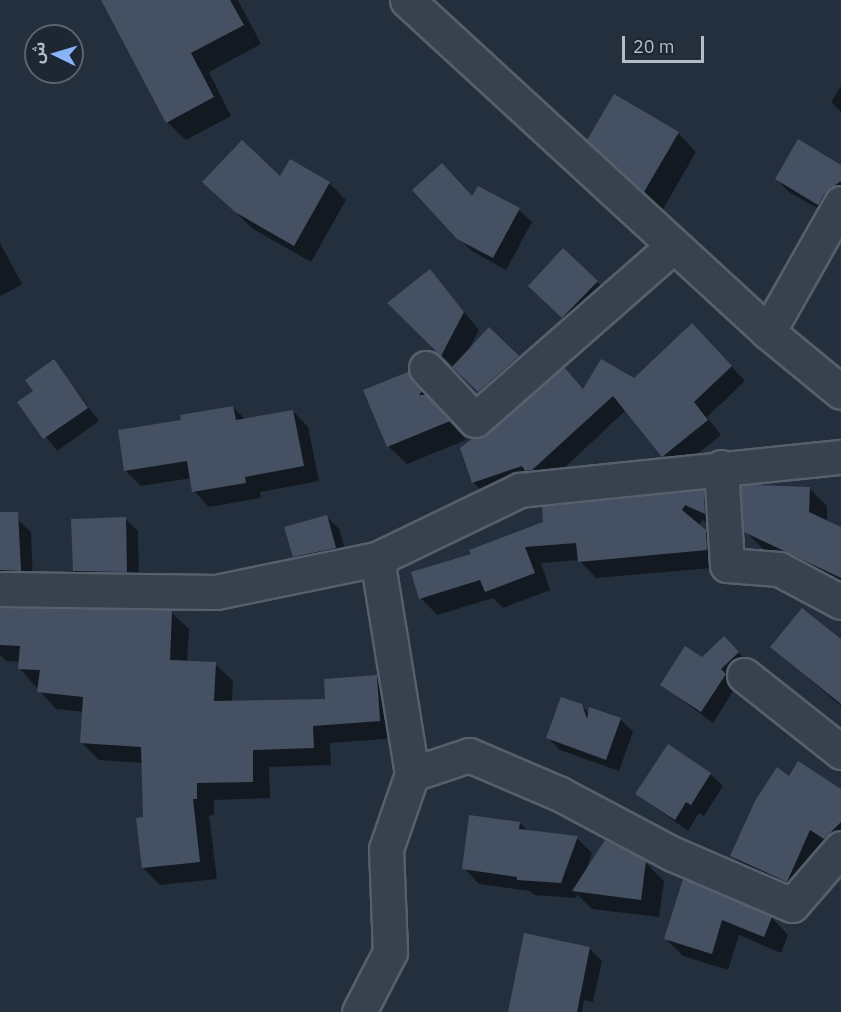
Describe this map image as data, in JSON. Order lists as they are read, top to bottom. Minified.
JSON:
{"scale_bar":"20 m","north":"left"}
